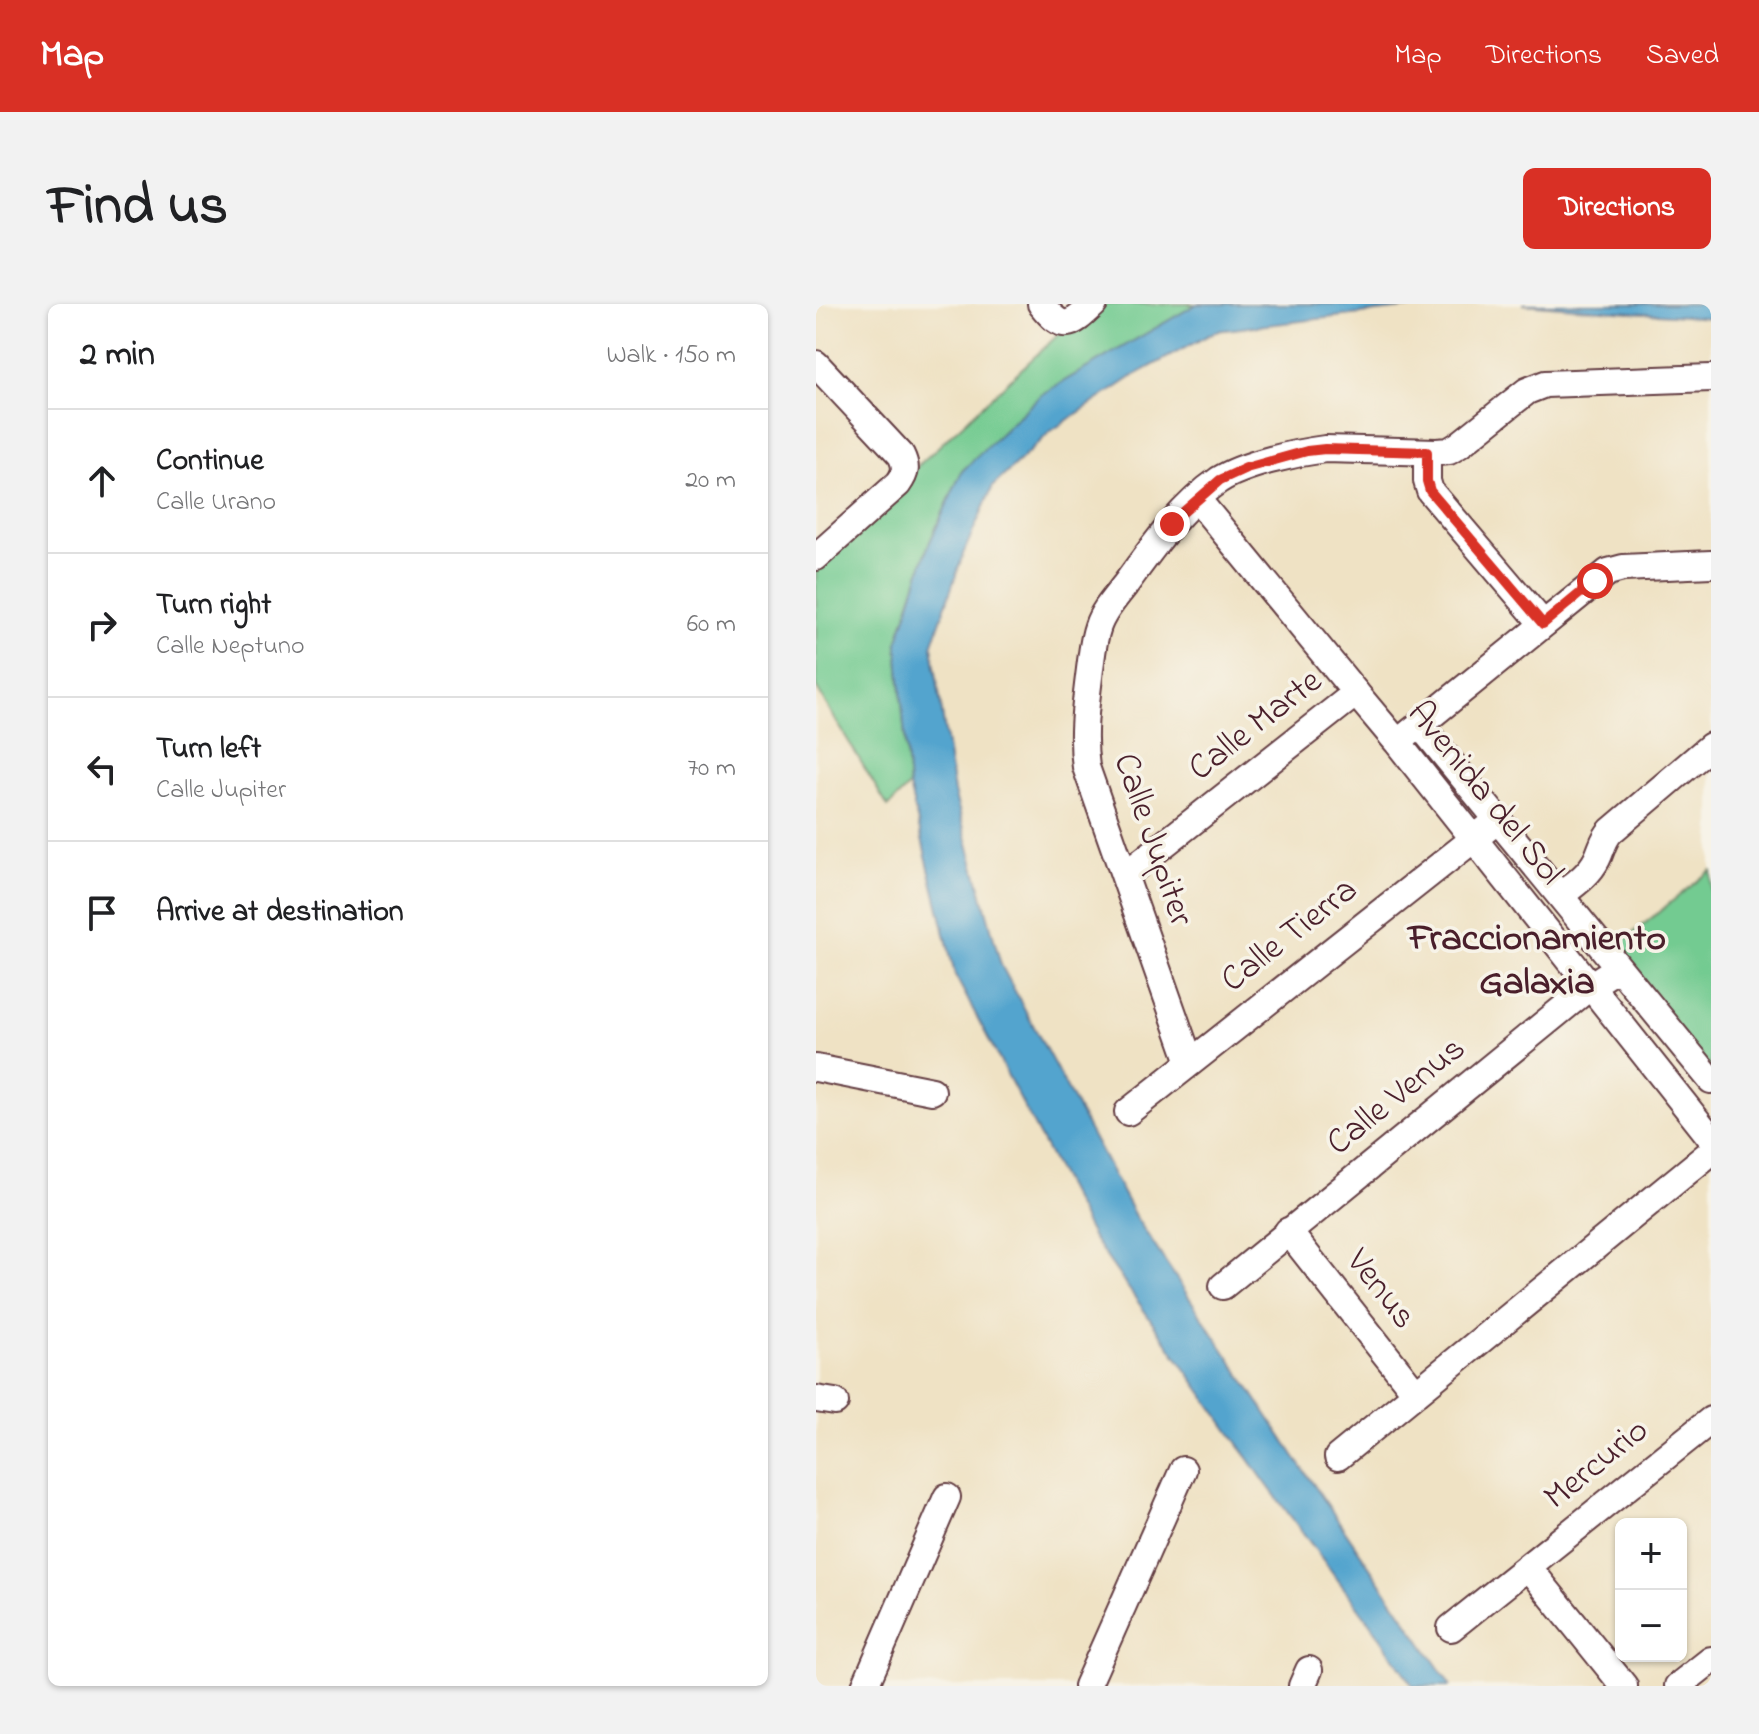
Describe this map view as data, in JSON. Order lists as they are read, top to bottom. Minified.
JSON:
{"streets":{"street":["Calle Marte","Avenida del Sol","Calle Jupiter","Calle Tierra","Calle Venus","Venus","Mercurio"]},"crossings":[["Calle Marte","Avenida del Sol"],["Calle Marte","Calle Jupiter"],["Avenida del Sol","Calle Jupiter"],["Avenida del Sol","Calle Tierra"],["Avenida del Sol","Calle Venus"],["Calle Jupiter","Calle Tierra"],["Calle Venus","Venus"]],"districts":["Fraccionamiento Galaxia"],"page":{"header":"Map","nav":["Map","Directions","Saved"],"title":"Find us","buttons":"Directions","heading":["2 min","Walk · 150 m"],"list":[["Continue","Calle Urano","20 m"],["Turn right","Calle Neptuno","60 m"],["Turn left","Calle Jupiter","70 m"],"Arrive at destination"],"map_buttons":["+","−"]}}
